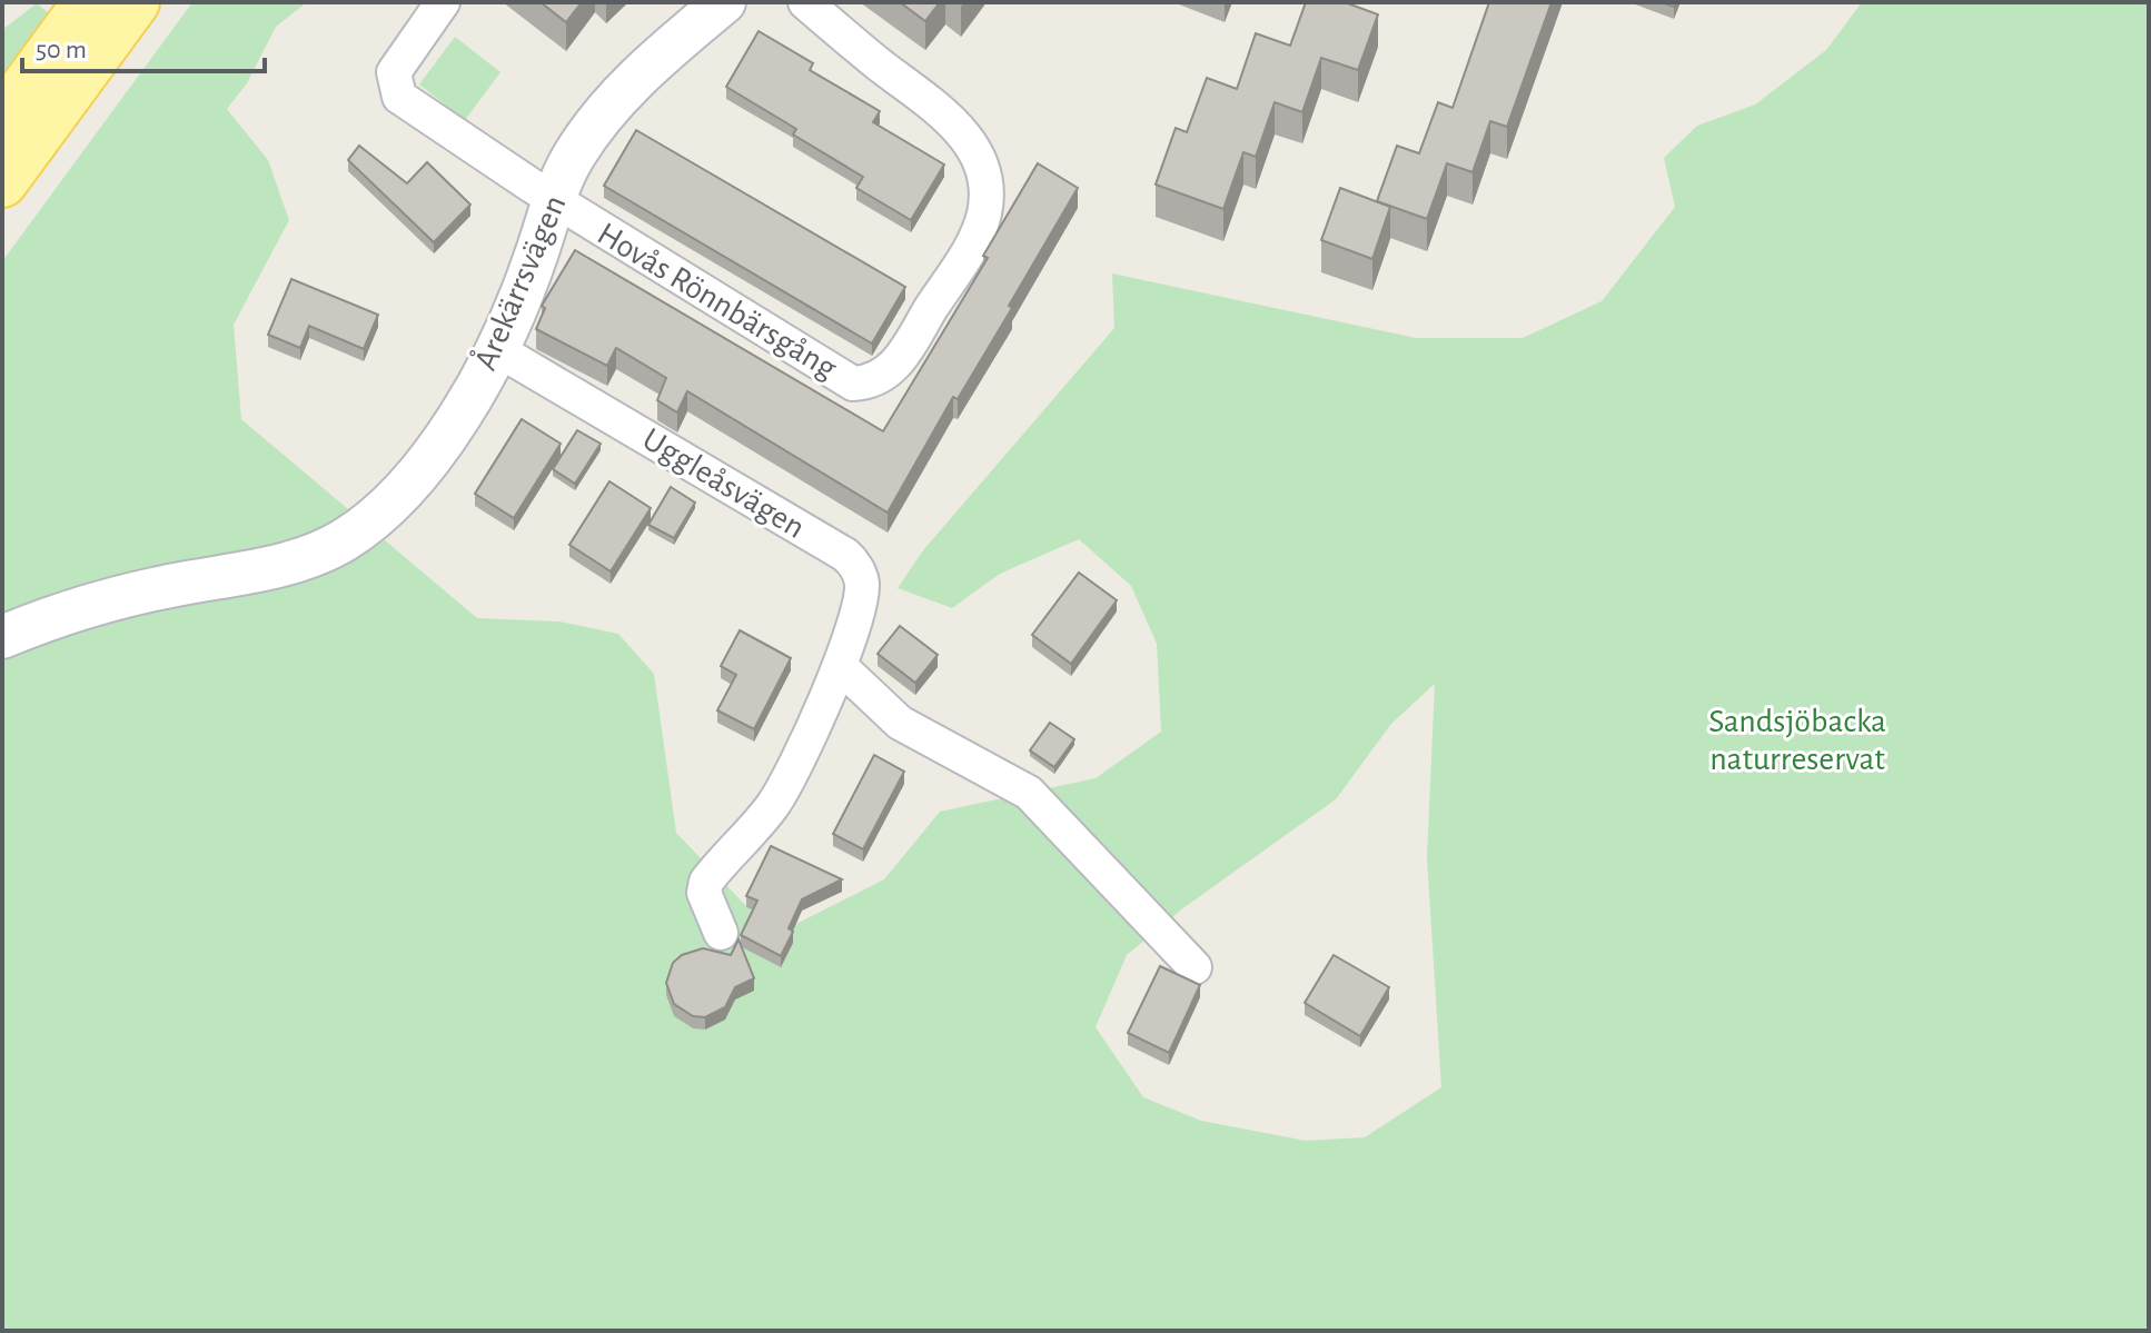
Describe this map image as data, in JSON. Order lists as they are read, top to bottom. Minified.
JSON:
{"streets":{"street":["Årekärrsvägen","Hovås Rönnbärsgång","Uggleåsvägen"]},"crossings":[["Årekärrsvägen","Hovås Rönnbärsgång"],["Årekärrsvägen","Uggleåsvägen"]],"parks":["Sandsjöbacka naturreservat"],"scale_bar":"50 m"}
